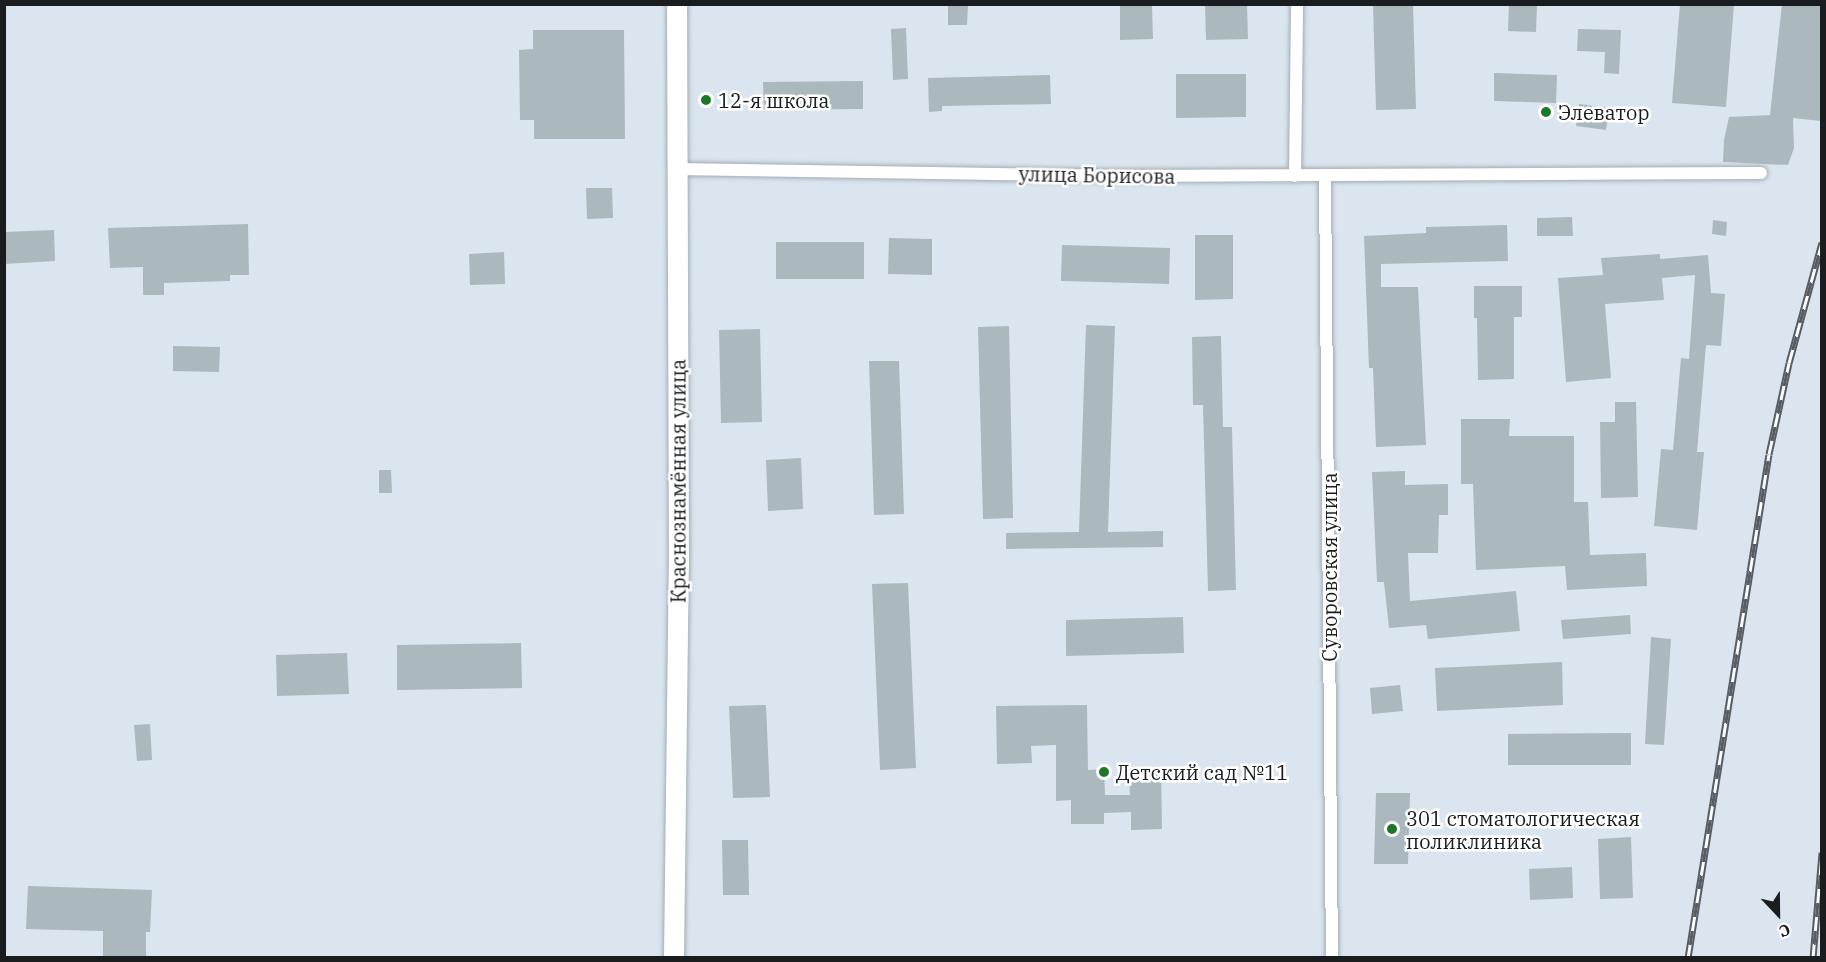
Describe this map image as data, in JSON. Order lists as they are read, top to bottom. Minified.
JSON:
{"streets":{"main road":["Краснознамённая улица"],"street":["улица Борисова","Суворовская улица"]},"crossings":[["улица Борисова","Краснознамённая улица"],["улица Борисова","Суворовская улица"]],"places":["12-я школа","Элеватор","Детский сад №11","301 стоматологическая поликлиника"],"north":"bottom"}
